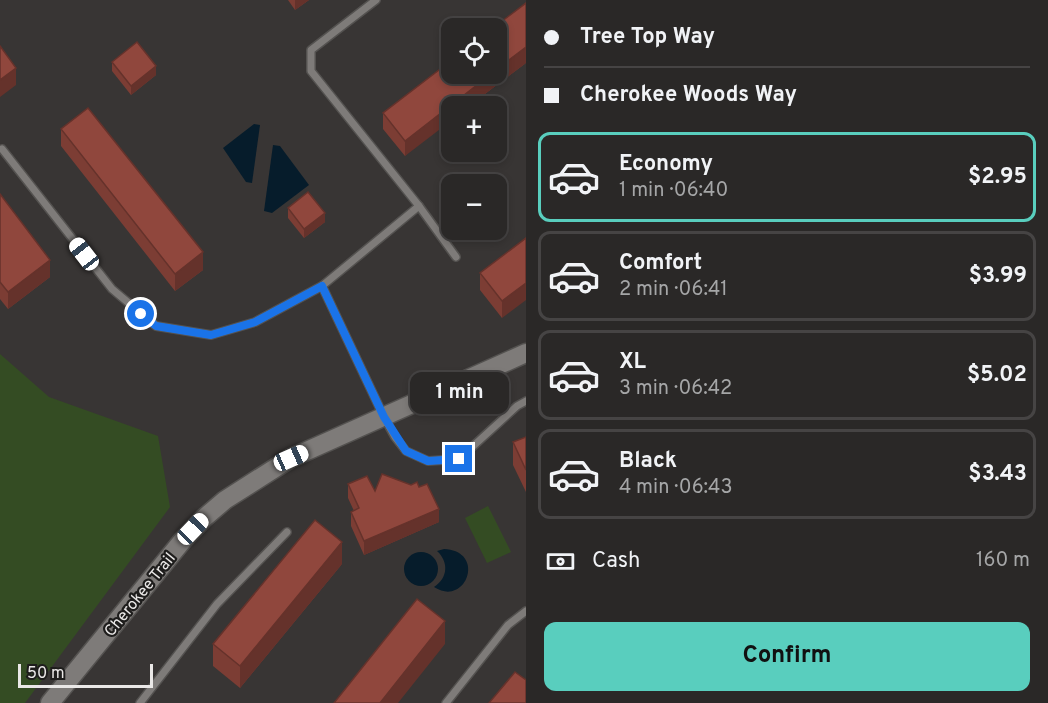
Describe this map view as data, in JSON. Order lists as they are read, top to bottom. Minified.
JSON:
{"streets":{"street":["Cherokee Trail"]},"scale_bar":"50 m","page":{"banner":["Tree Top Way","Cherokee Woods Way"],"map_buttons":["+","−"],"list":[{"name":"Economy","note":"1 min · 06:40","value":"$2.95"},{"name":"Comfort","note":"2 min · 06:41","value":"$3.99"},{"name":"XL","note":"3 min · 06:42","value":"$5.02"},{"name":"Black","note":"4 min · 06:43","value":"$3.43"}],"bubble":"1 min","pay":["Cash","160 m"],"buttons":"Confirm","scale":"50 m"}}
